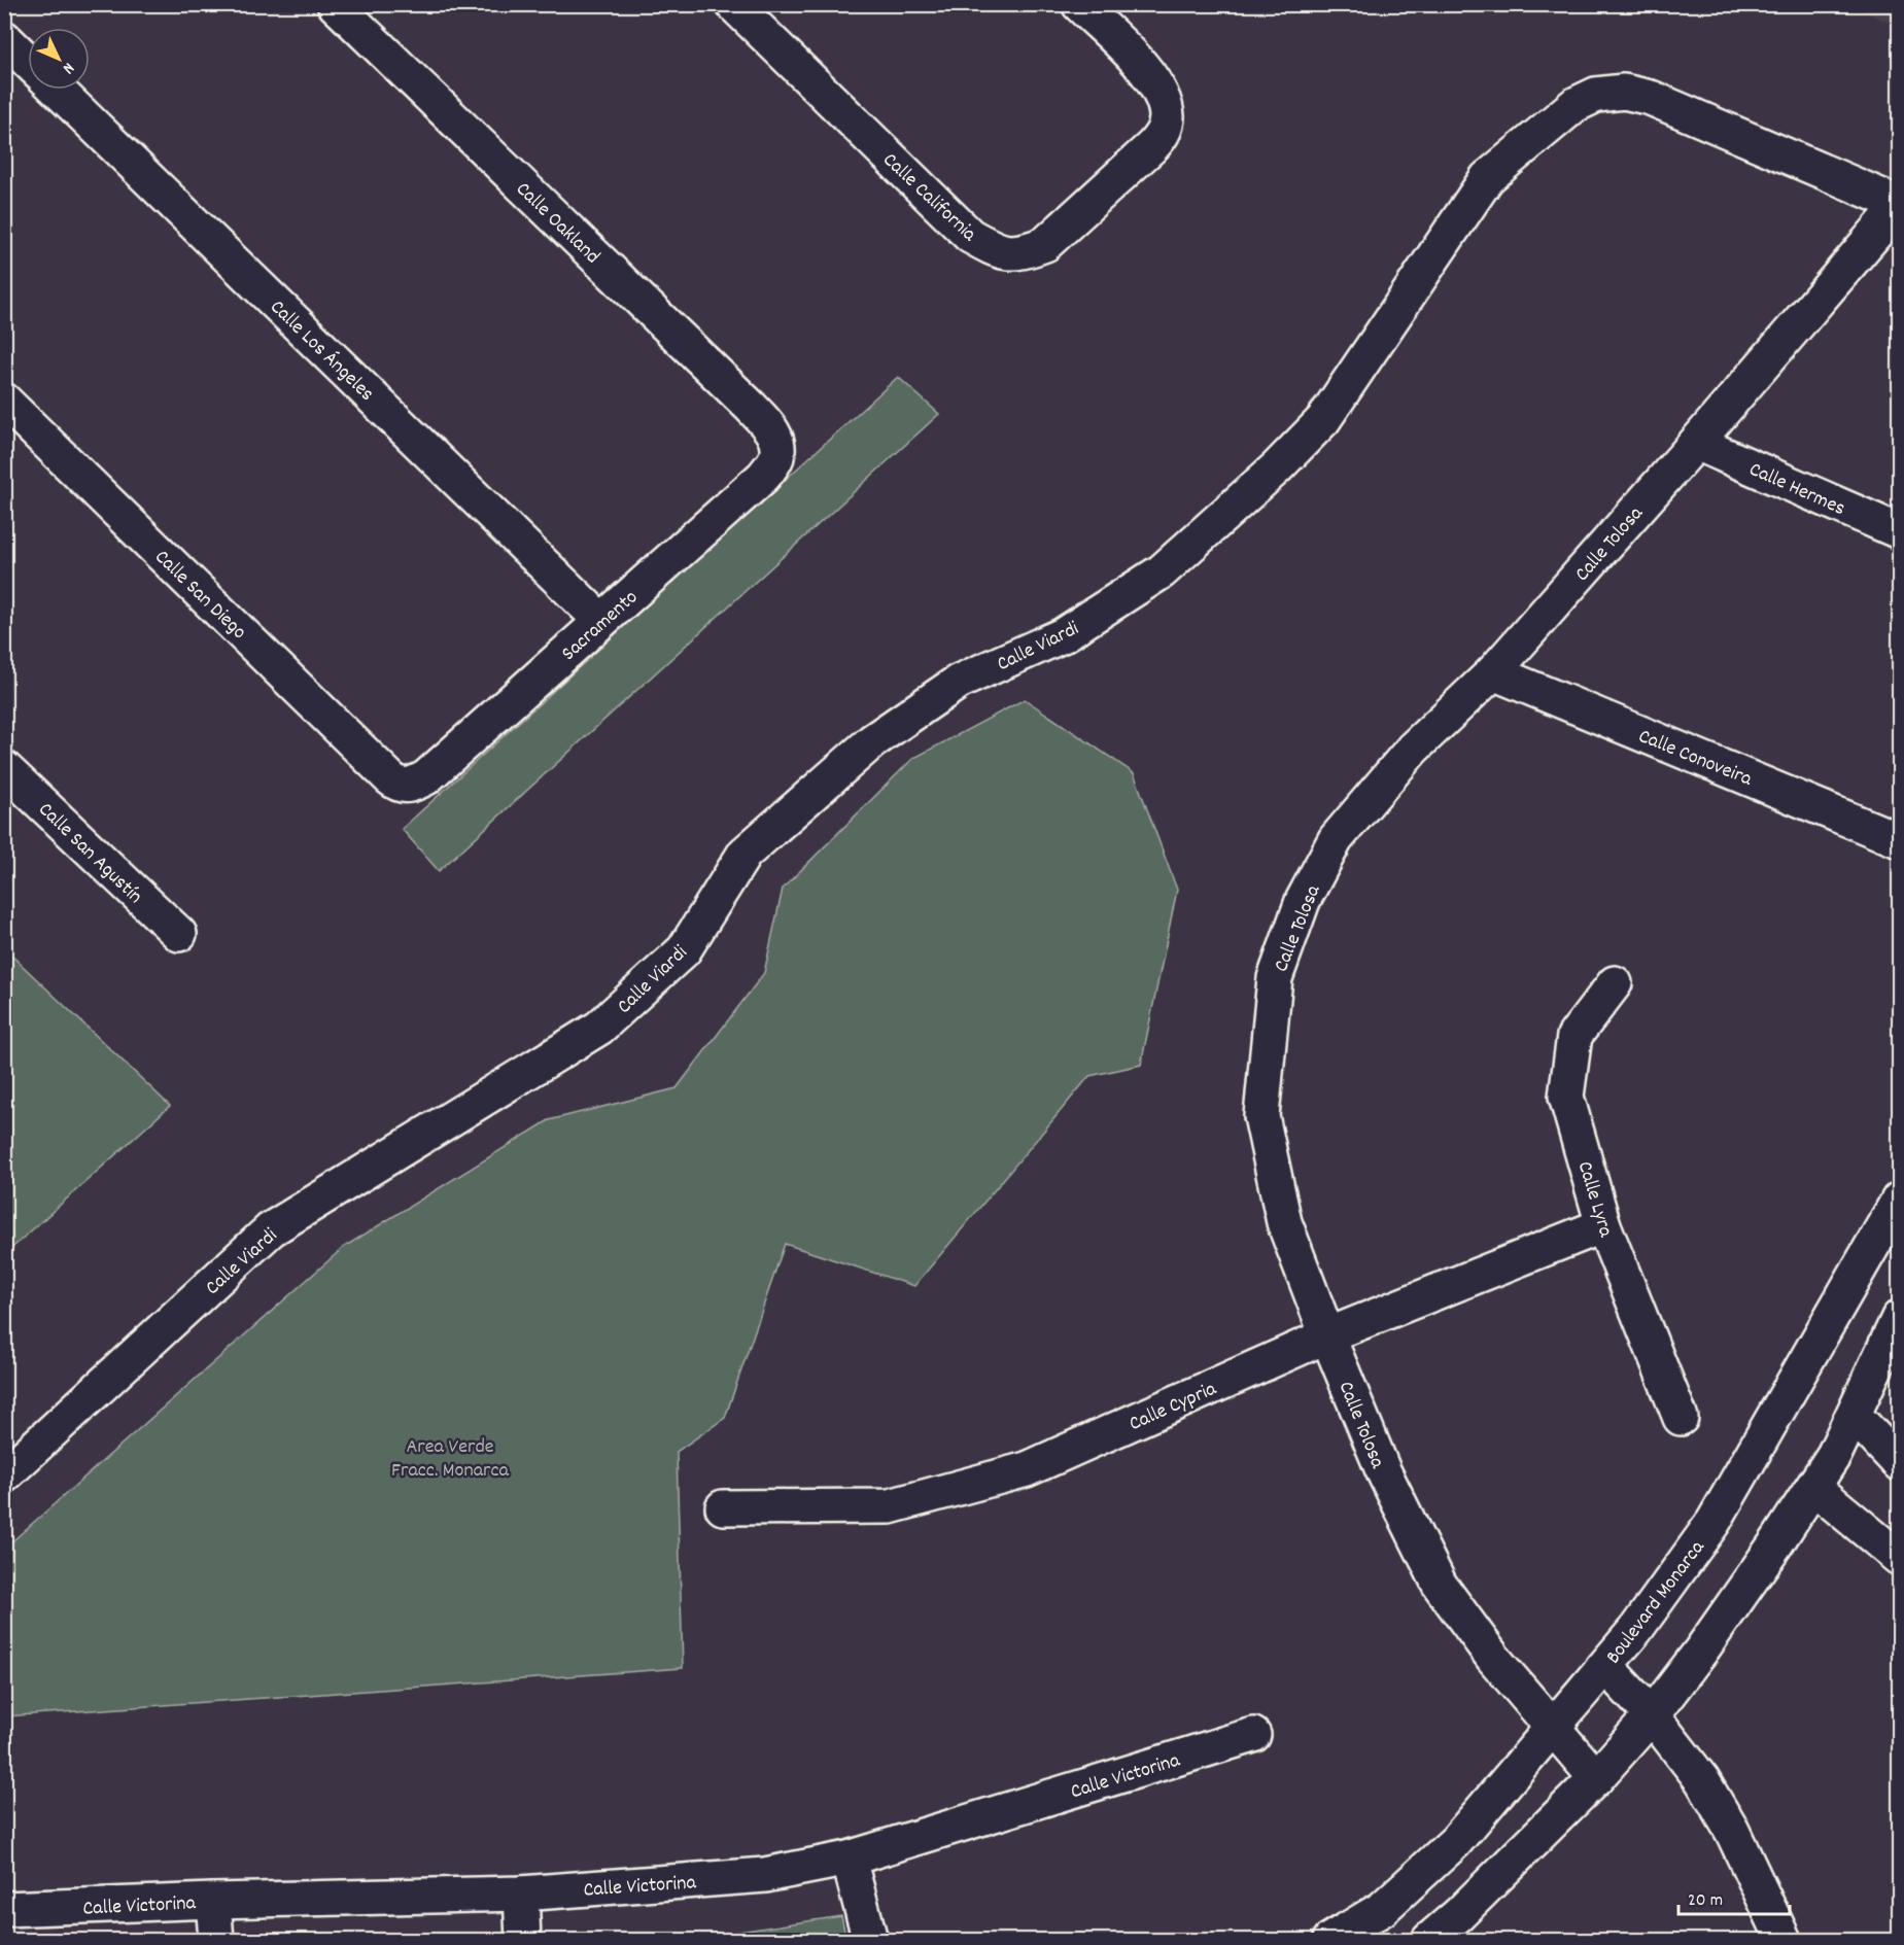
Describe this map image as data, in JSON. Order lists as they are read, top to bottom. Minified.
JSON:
{"streets":{"street":["Calle California","Calle Oakland","Calle Los Ángeles","Calle Hermes","Calle Tolosa","Calle San Diego","Sacramento","Calle Viardi","Calle Conoveira","Calle San Agustín","Calle Lyra","Calle Cypria","Boulevard Monarca","Calle Victorina"]},"crossings":[["Calle Oakland","Sacramento"],["Calle Los Ángeles","Sacramento"],["Calle Hermes","Calle Tolosa"],["Calle Tolosa","Calle Viardi"],["Calle Tolosa","Calle Conoveira"],["Calle Tolosa","Calle Cypria"],["Calle Tolosa","Boulevard Monarca"],["Calle San Diego","Sacramento"],["Calle Lyra","Calle Cypria"]],"parks":["Area Verde Fracc. Monarca"],"scale_bar":"20 m","north":"bottom right"}
